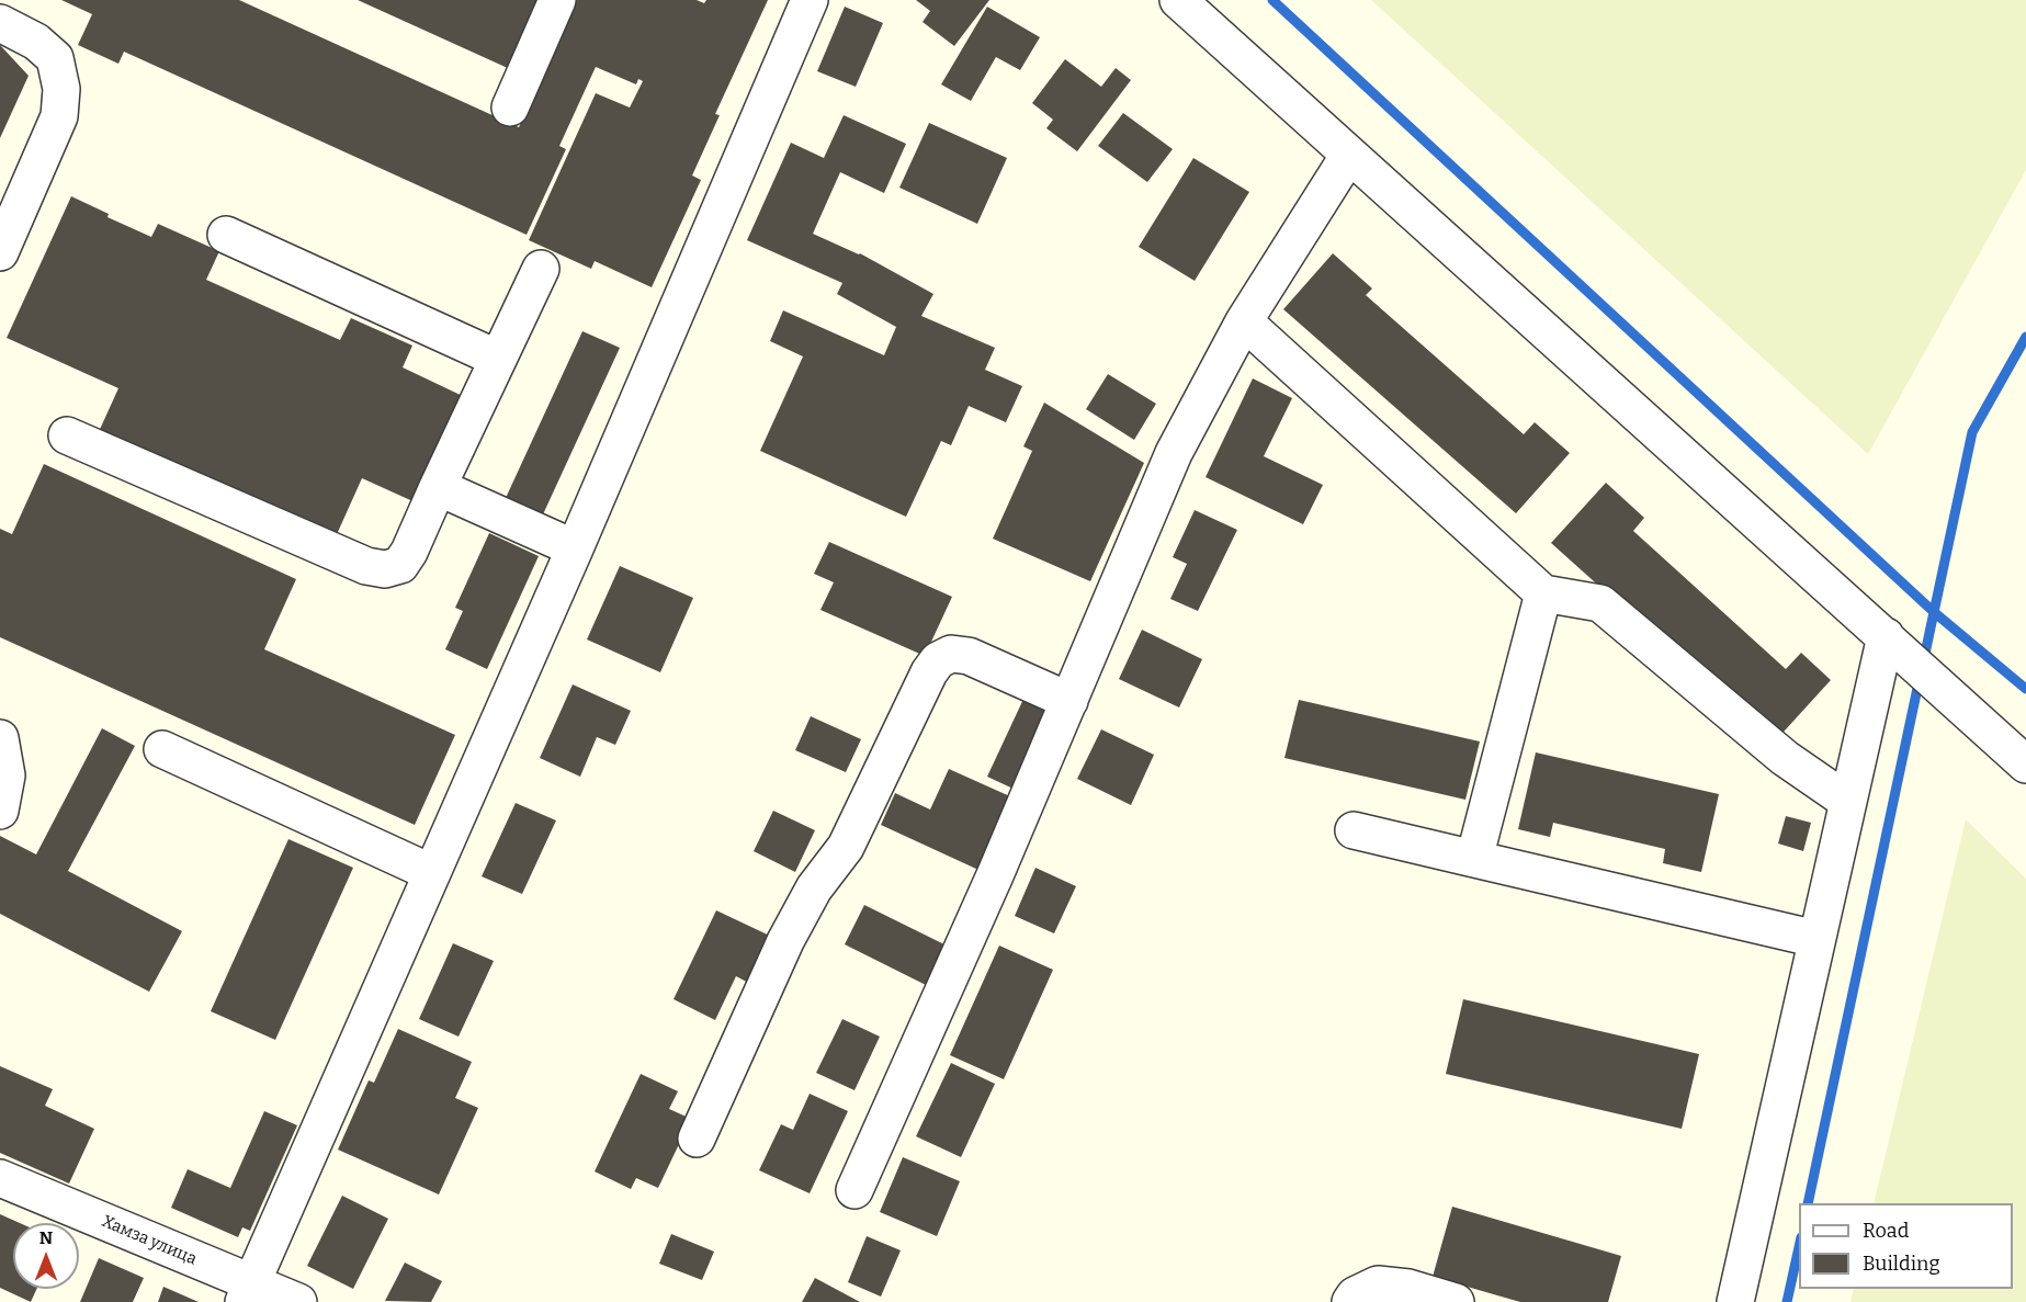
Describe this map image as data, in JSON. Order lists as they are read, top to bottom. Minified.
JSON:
{"streets":{"street":["Хамза улица"]},"legend":["Road","Building"],"north":"top"}
